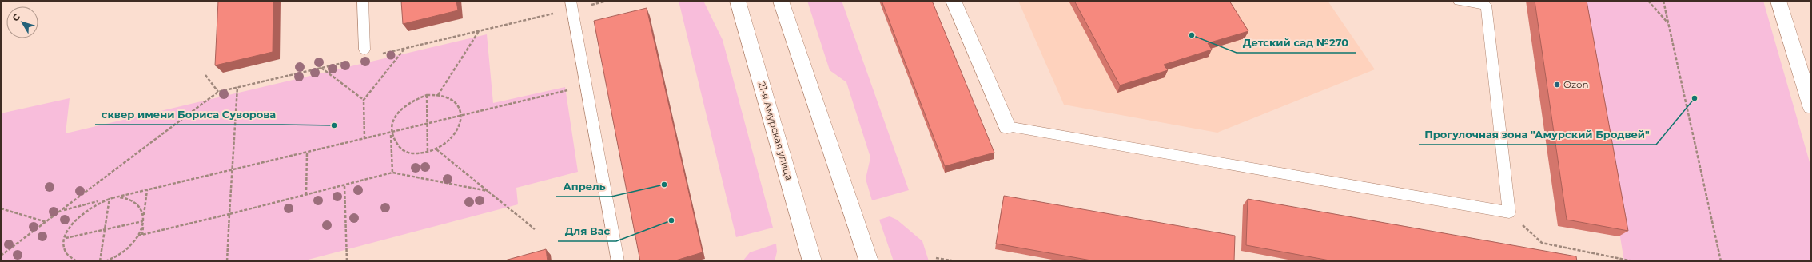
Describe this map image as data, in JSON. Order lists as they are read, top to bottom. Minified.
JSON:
{"streets":{"main road":["21-я Амурская улица"]},"places":["Детский сад №270","Ozon","Прогулочная зона \"Амурский Бродвей\"","сквер имени Бориса Суворова","Апрель","Для Вас"],"north":"top left"}
